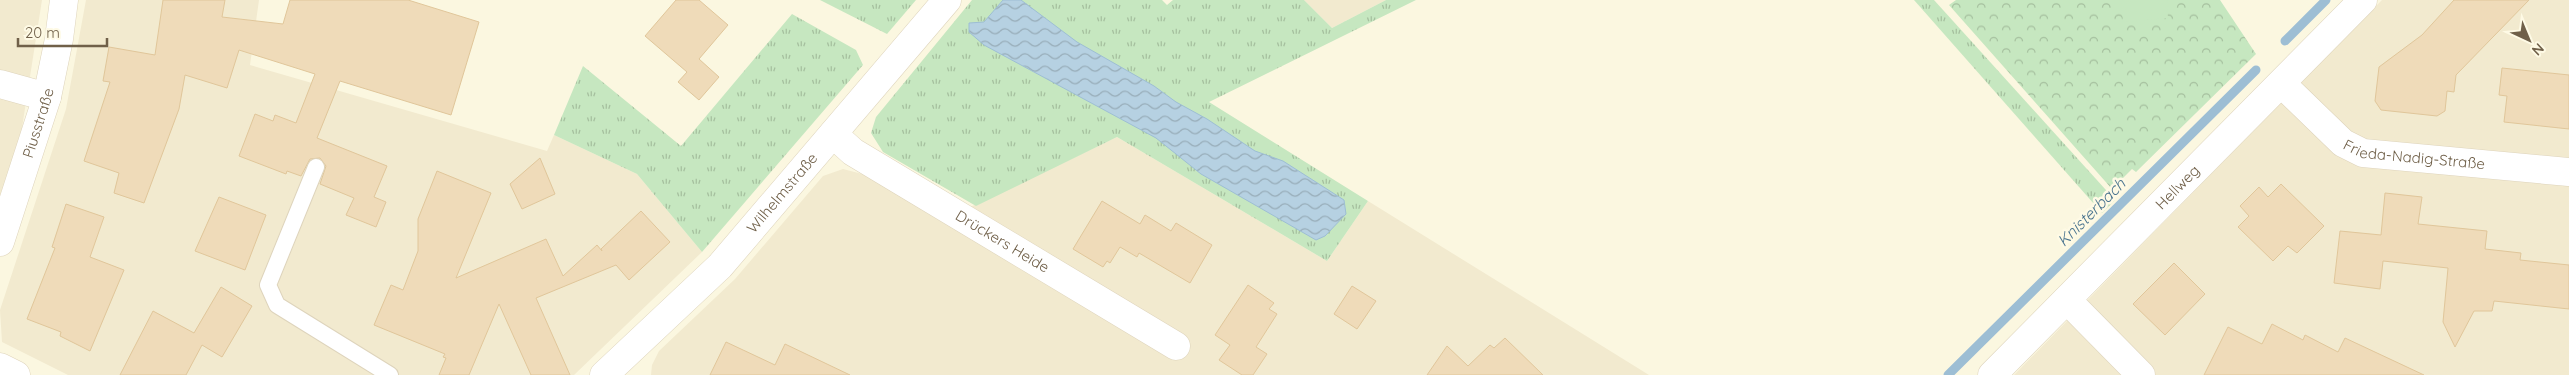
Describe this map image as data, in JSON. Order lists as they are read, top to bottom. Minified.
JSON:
{"streets":{"street":["Piusstraße","Frieda-Nadig-Straße","Hellweg","Wilhelmstraße","Drückers Heide"]},"crossings":[["Frieda-Nadig-Straße","Hellweg"],["Wilhelmstraße","Drückers Heide"]],"water":["Knisterbach"],"scale_bar":"20 m","north":"bottom right"}
